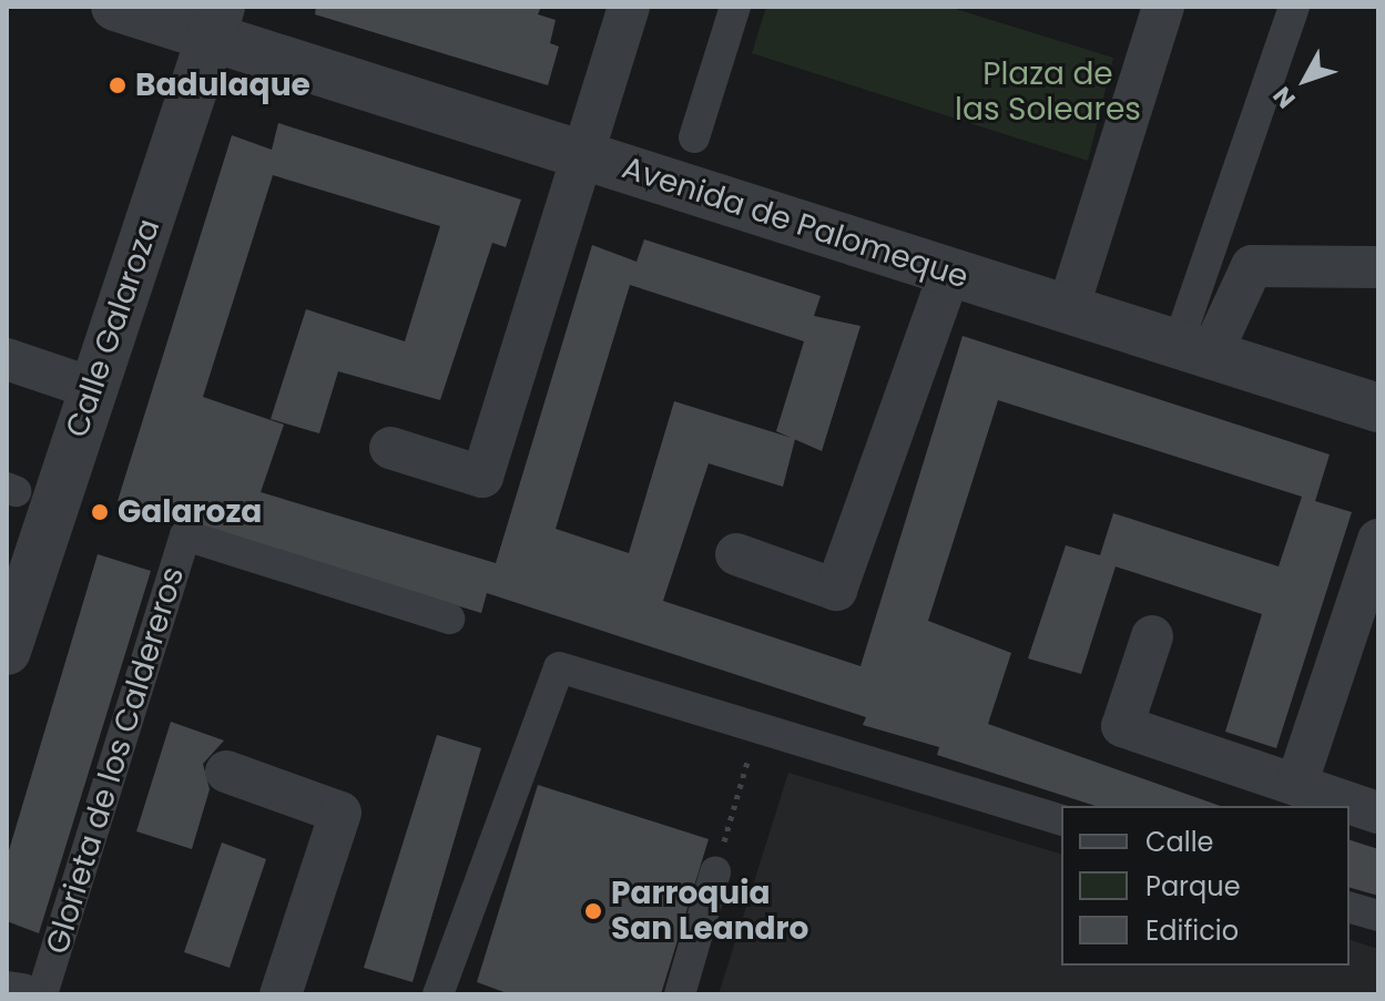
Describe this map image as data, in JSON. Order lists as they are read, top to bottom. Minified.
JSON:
{"streets":{"street":["Avenida de Palomeque","Calle Galaroza","Glorieta de los Caldereros"]},"crossings":[["Avenida de Palomeque","Calle Galaroza"]],"parks":["Plaza de las Soleares"],"places":["Badulaque","Galaroza","Parroquia San Leandro"],"legend":["Calle","Parque","Edificio"],"north":"bottom left"}
